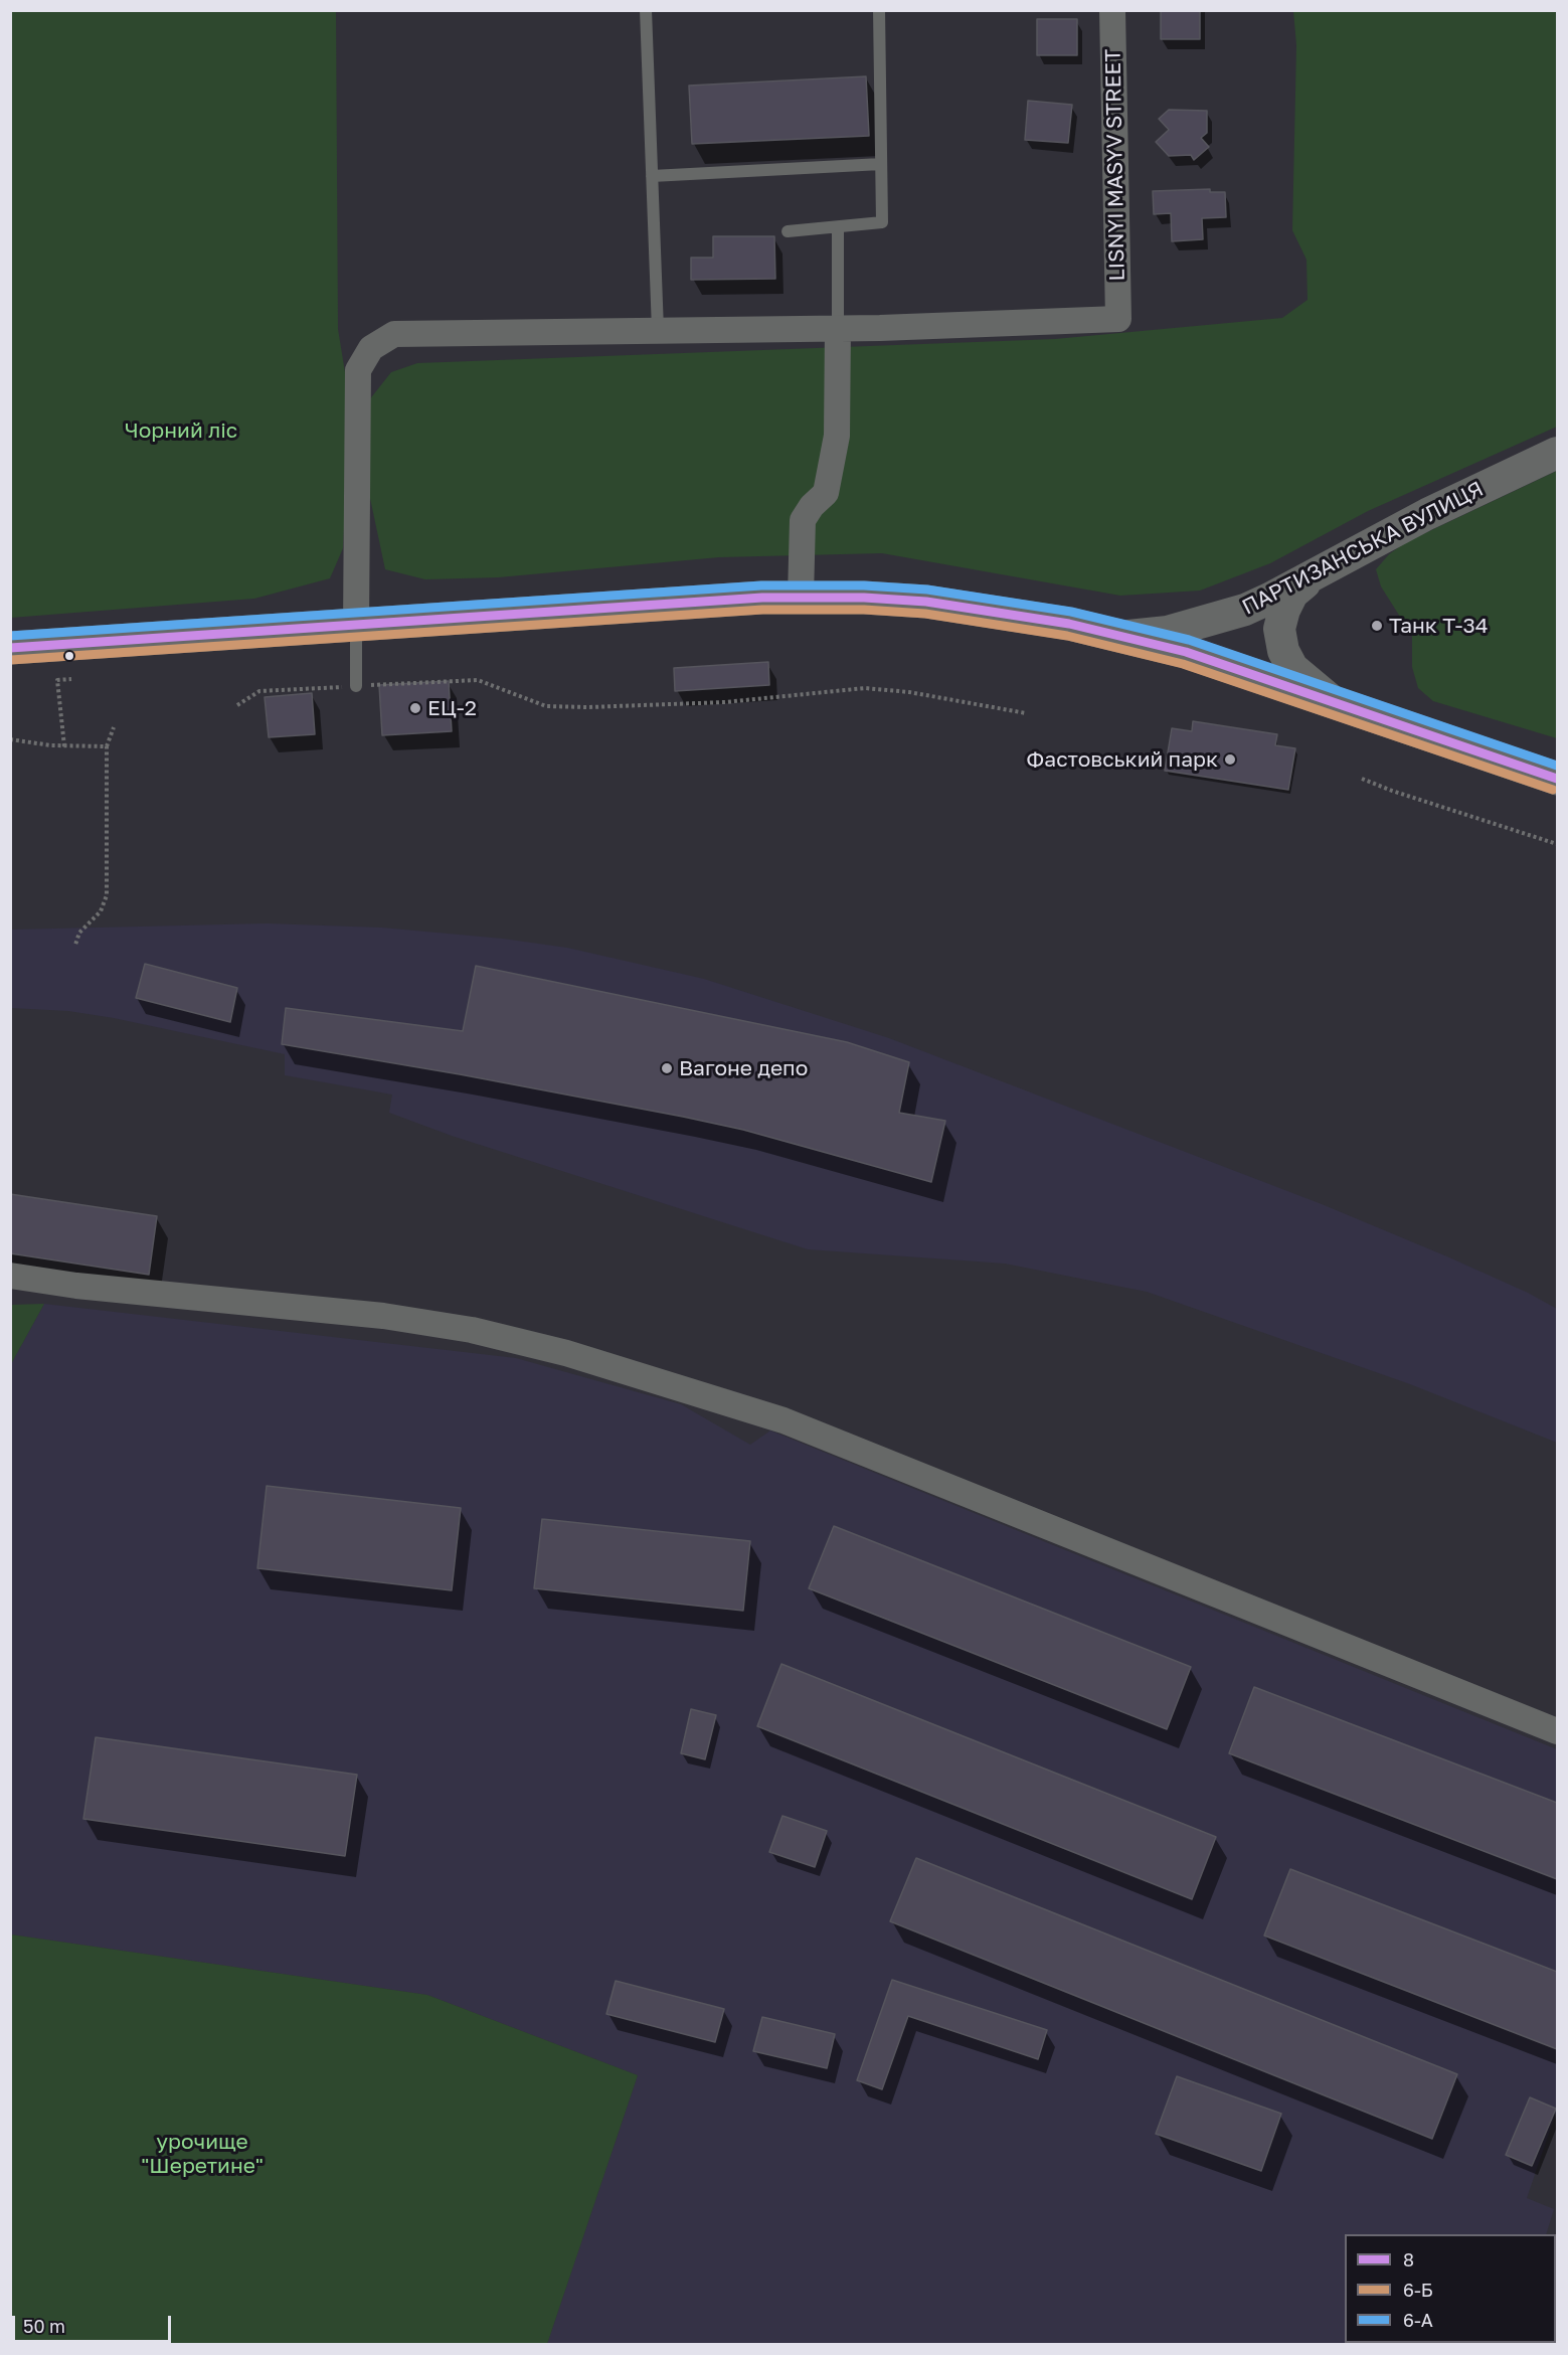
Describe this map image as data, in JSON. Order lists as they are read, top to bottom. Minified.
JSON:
{"streets":{"street":["LISNYI MASYV STREET","ПАРТИЗАНСЬКА ВУЛИЦЯ"]},"parks":["Чорний ліс","урочище \"Шеретине\""],"places":["Танк Т-34","ЕЦ-2","Фастовський парк","Вагоне депо"],"lines":["transit line 6-А","transit line 8","transit line 6-Б"],"legend":["8","6-Б","6-А"],"scale_bar":"50 m"}
